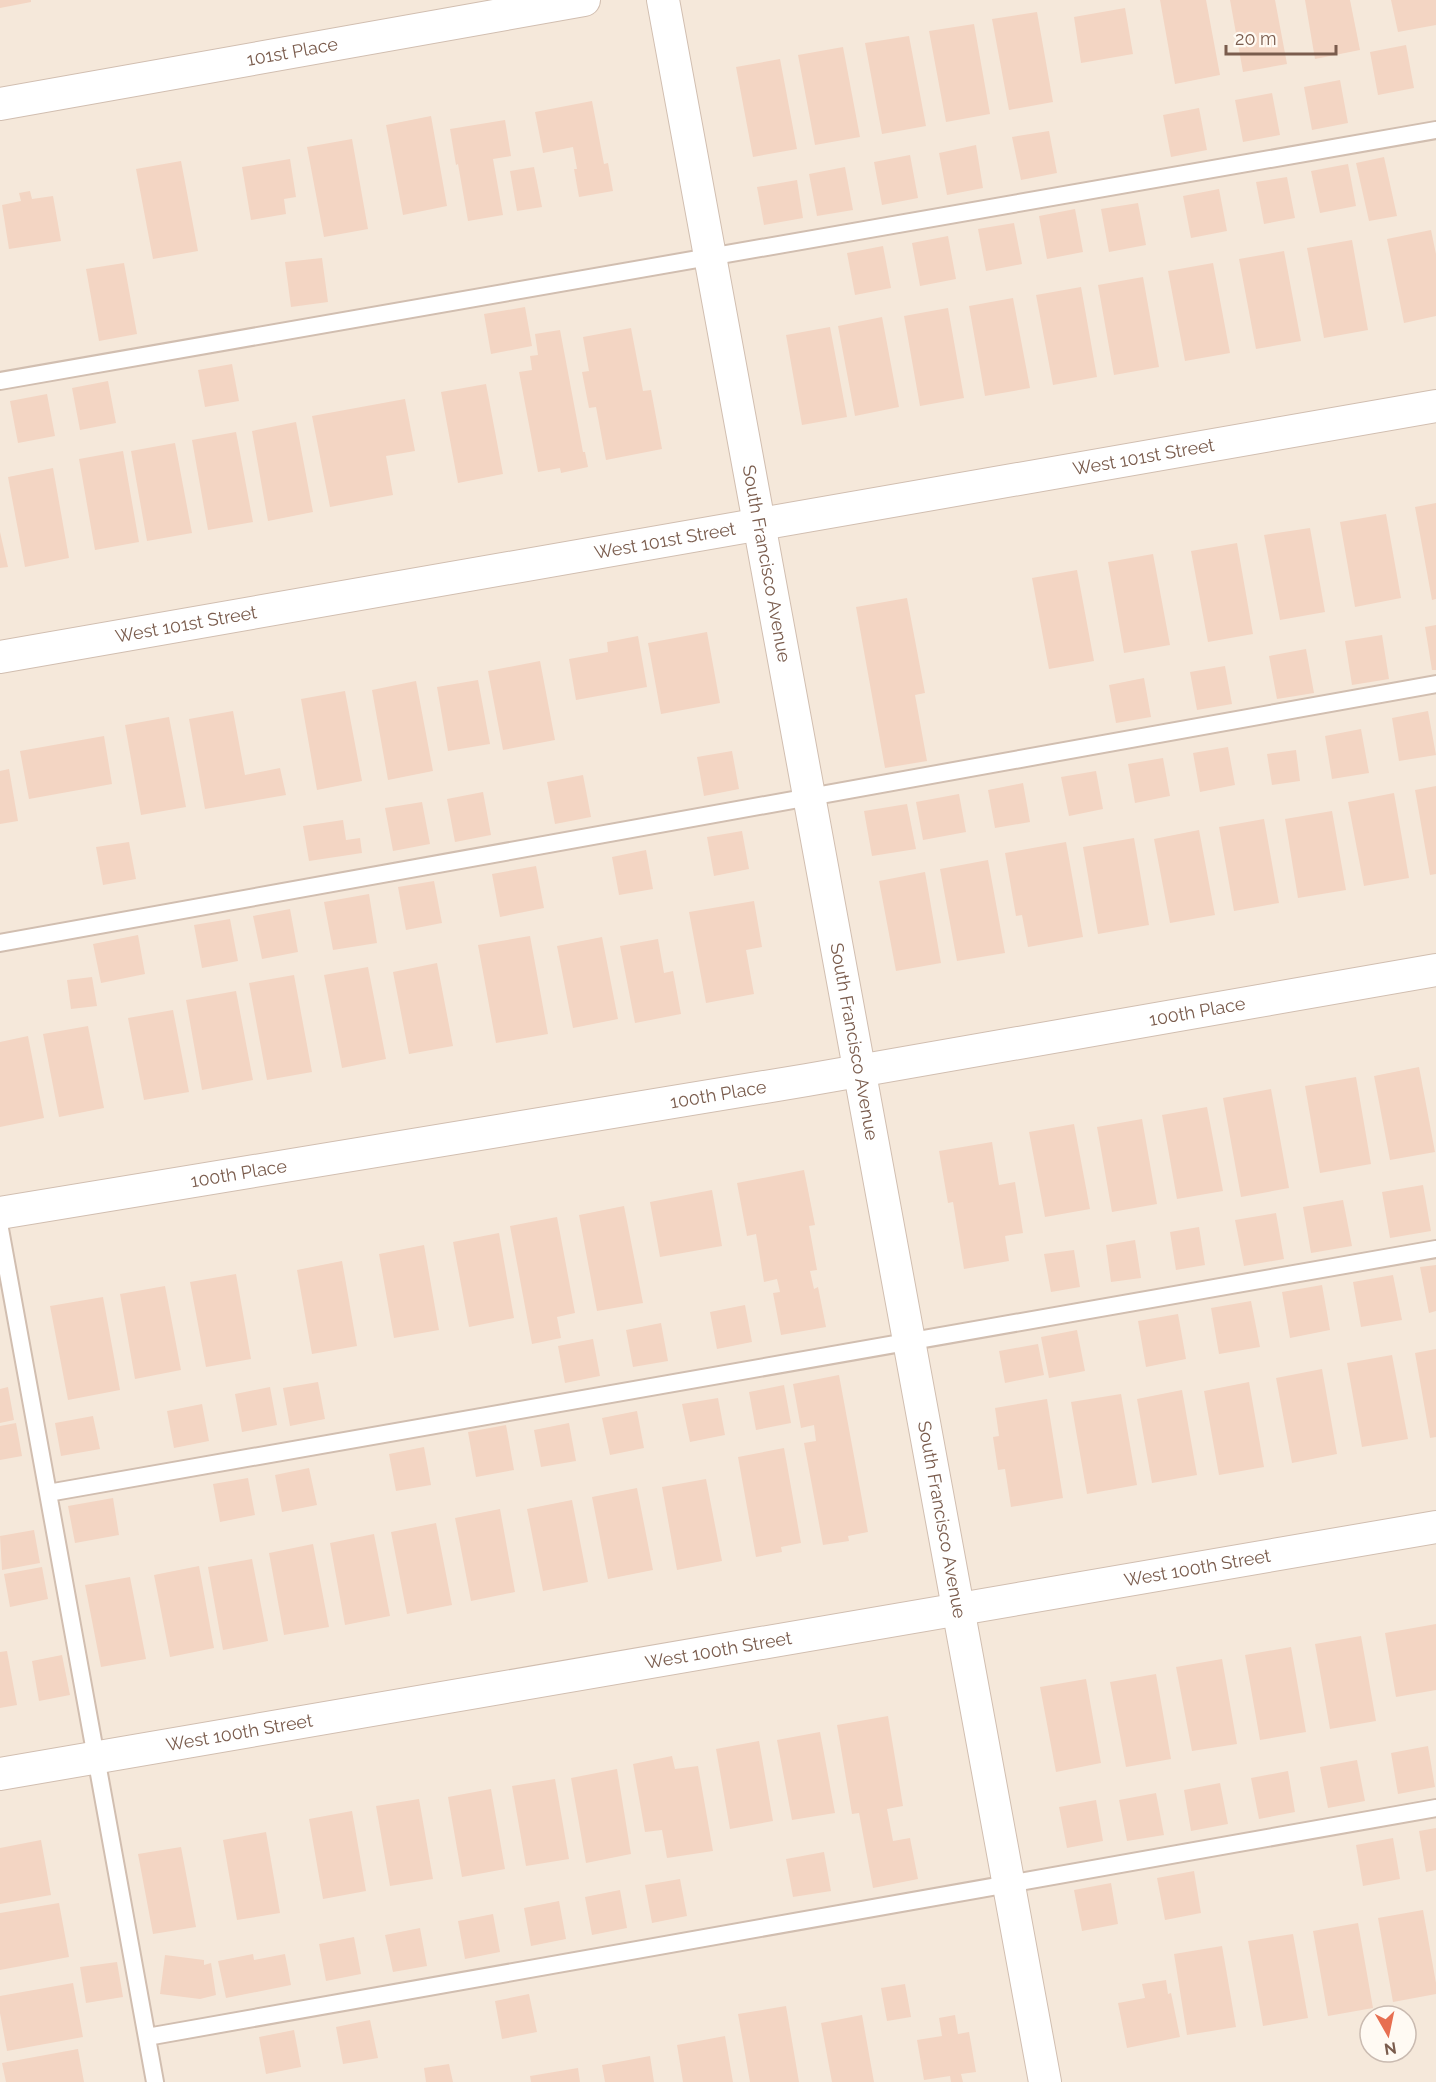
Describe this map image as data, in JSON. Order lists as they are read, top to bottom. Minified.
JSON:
{"streets":{"street":["101st Place","West 101st Street","South Francisco Avenue","100th Place","West 100th Street"]},"crossings":[["West 101st Street","South Francisco Avenue"],["South Francisco Avenue","100th Place"],["South Francisco Avenue","West 100th Street"]],"scale_bar":"20 m","north":"bottom"}
